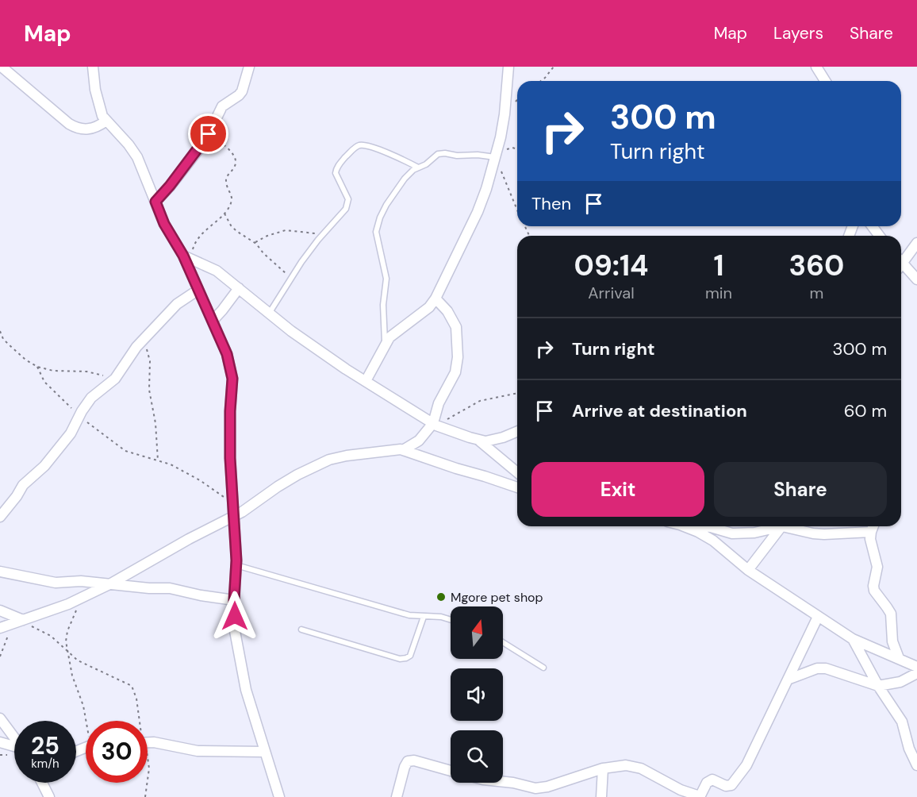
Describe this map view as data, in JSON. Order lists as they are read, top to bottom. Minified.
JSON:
{"places":["Mgore pet shop"],"north":"top","page":{"header":"Map","nav":["Map","Layers","Share"],"turn":["300 m","Turn right"],"then":"Then","eta":["09:14","Arrival","1","min","360","m"],"list":[{"name":"Turn right","value":"300 m"},{"name":"Arrive at destination","value":"60 m"}],"buttons":["Exit","Share"],"speed":"25 km/h","limit":"30"}}
